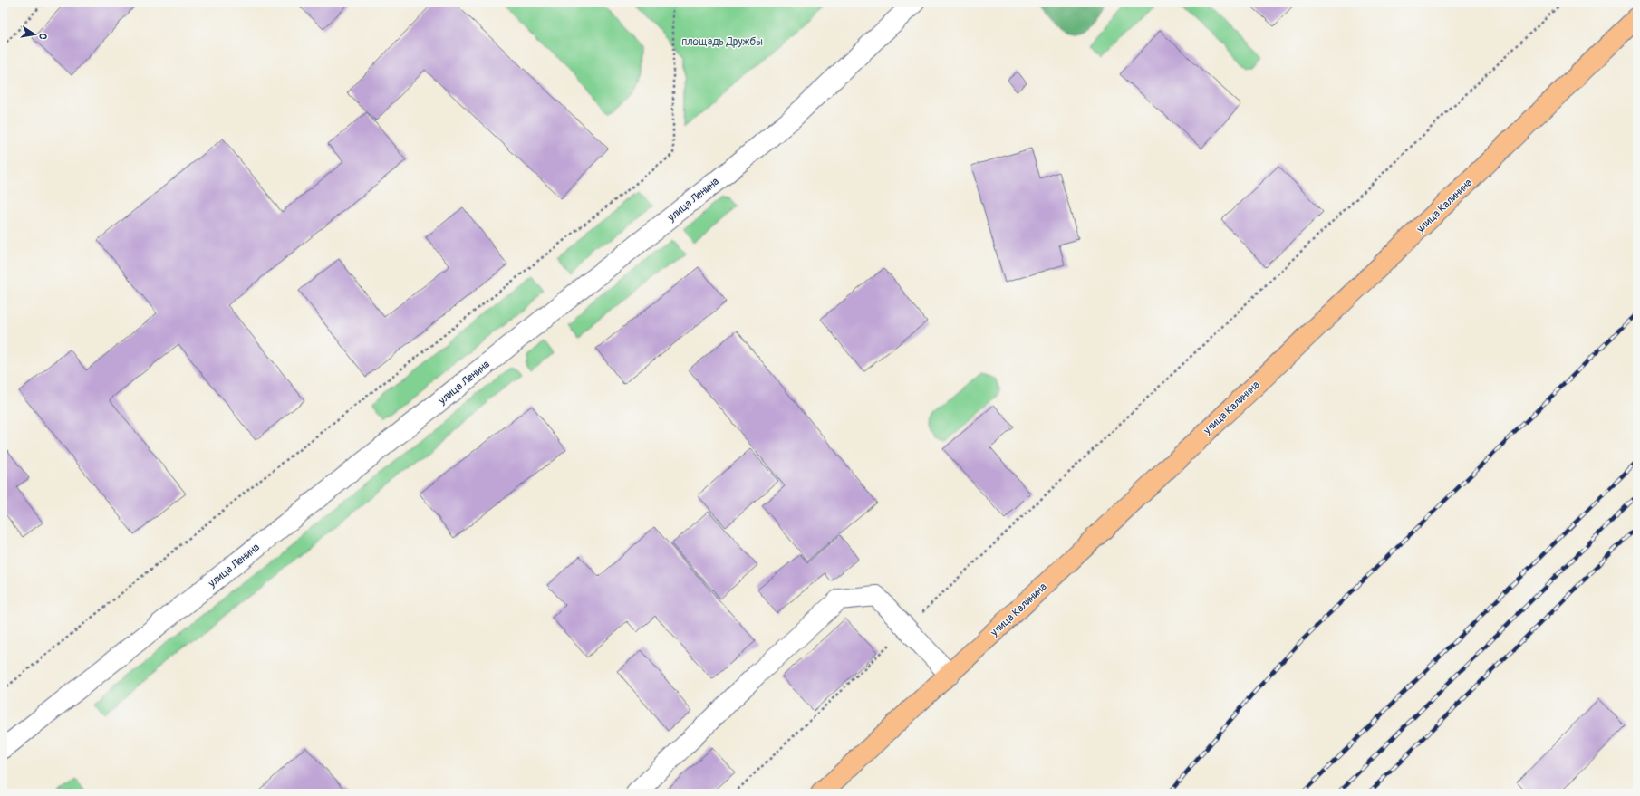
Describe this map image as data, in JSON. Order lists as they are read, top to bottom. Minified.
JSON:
{"streets":{"main road":["улица Калинина"],"street":["улица Ленина"]},"parks":["площадь Дружбы"],"north":"right"}
